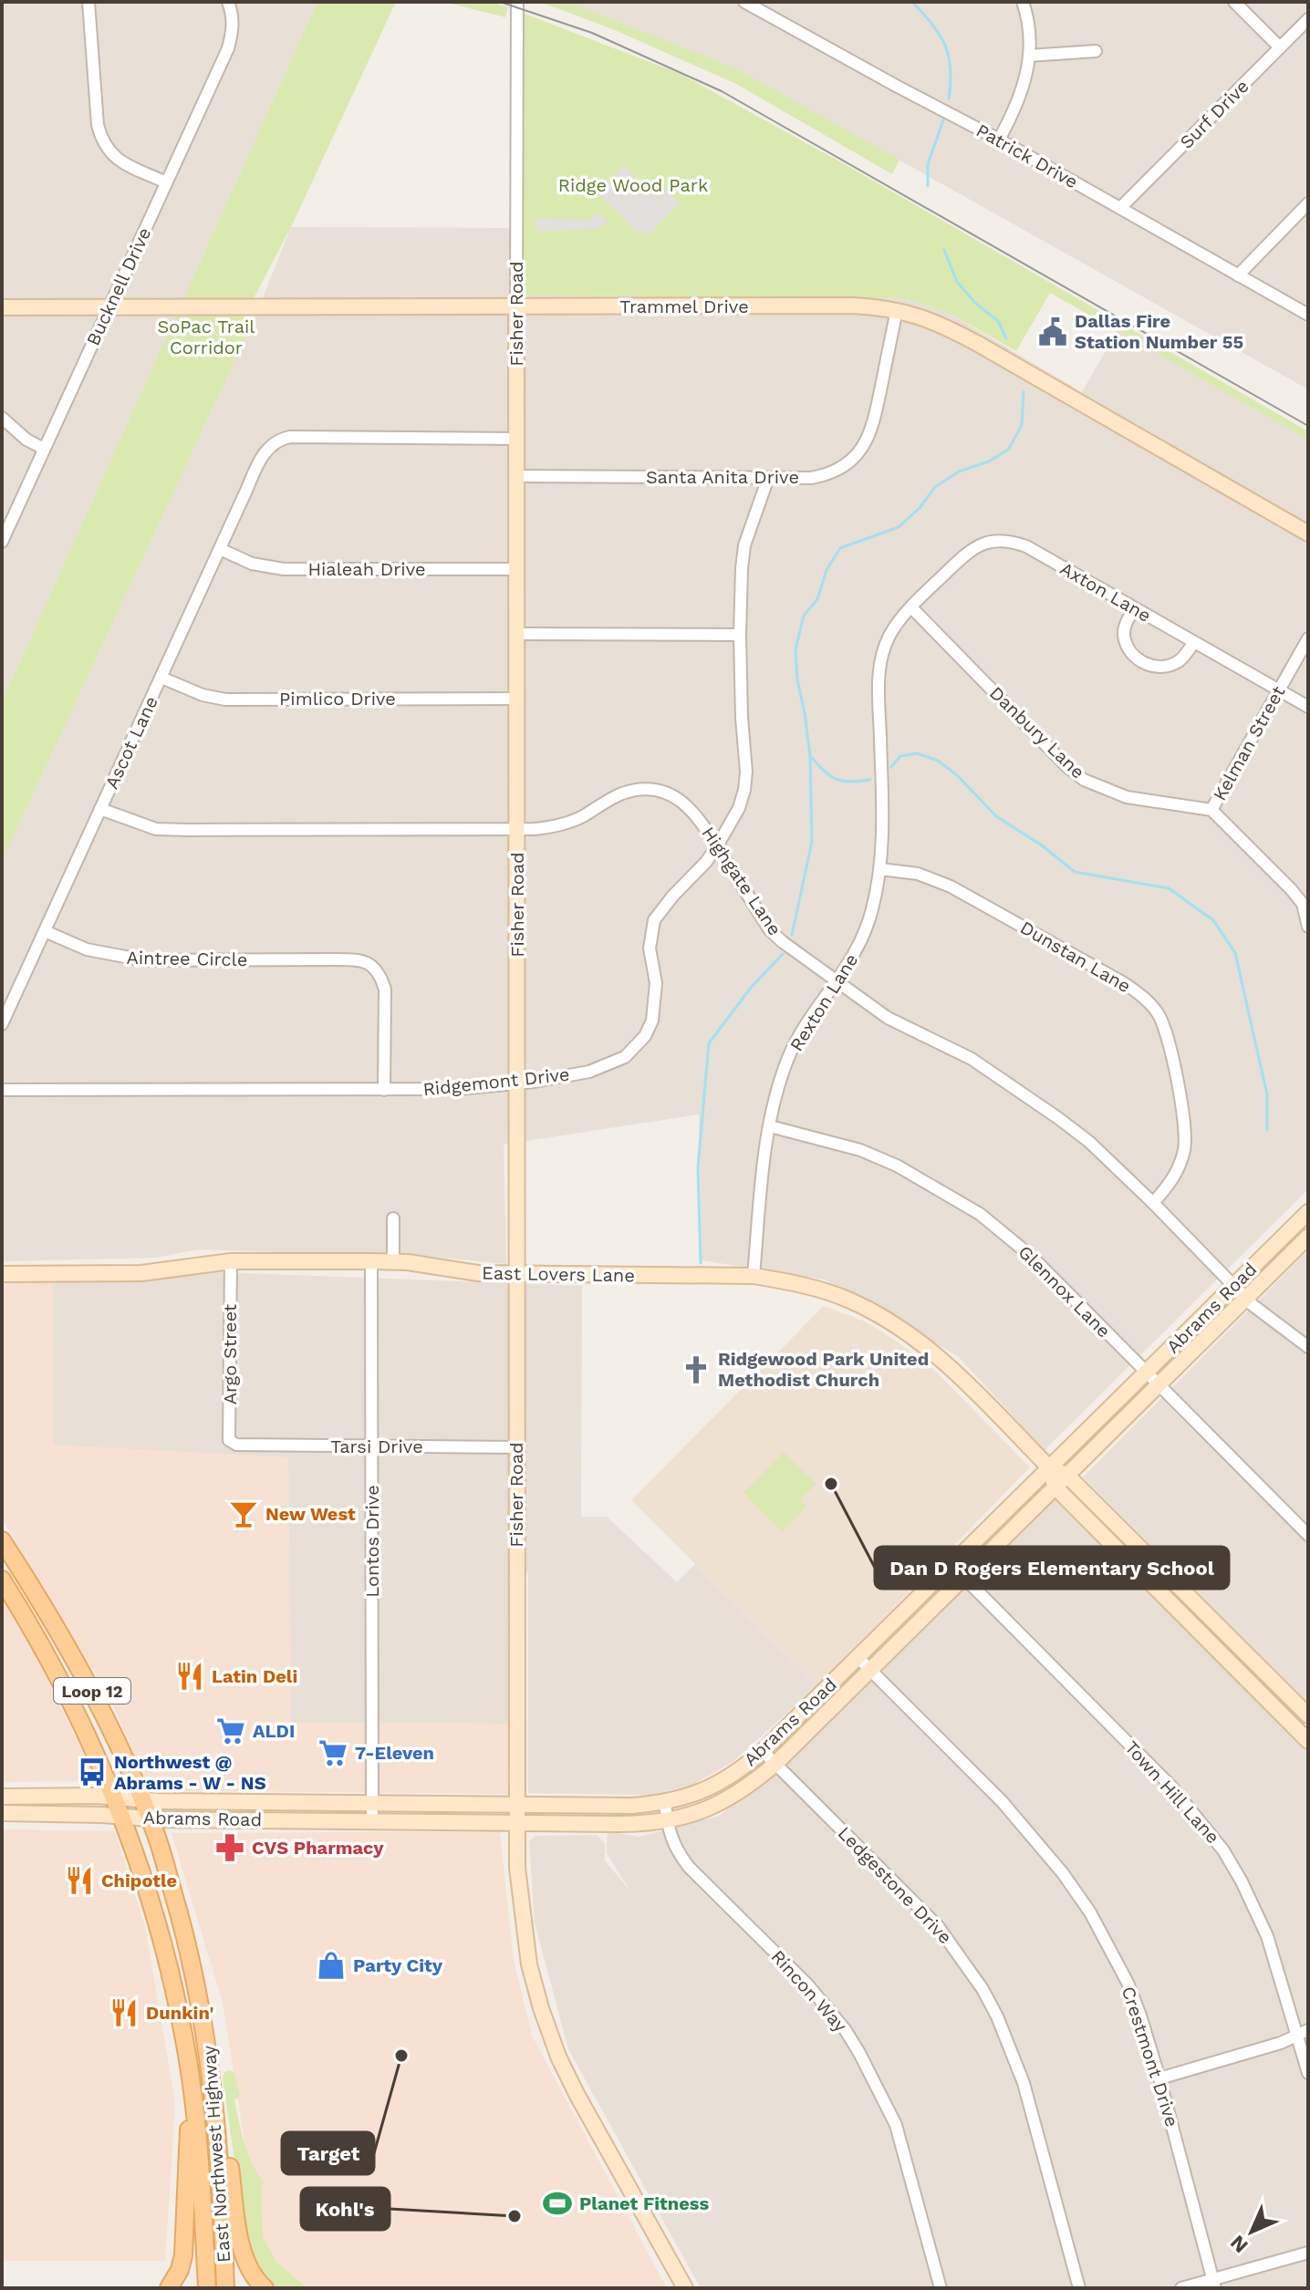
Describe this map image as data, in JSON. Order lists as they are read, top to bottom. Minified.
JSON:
{"streets":{"main road":["Loop 12","East Northwest Highway"],"street":["Surf Drive","Patrick Drive","Bucknell Drive","Trammel Drive","Fisher Road","Santa Anita Drive","Hialeah Drive","Axton Lane","Pimlico Drive","Danbury Lane","Ascot Lane","Kelman Street","Highgate Lane","Dunstan Lane","Aintree Circle","Rexton Lane","Ridgemont Drive","East Lovers Lane","Glennox Lane","Abrams Road","Argo Street","Tarsi Drive","Lontos Drive","Town Hill Lane","Ledgestone Drive","Rincon Way","Crestmont Drive"]},"crossings":[["Surf Drive","Patrick Drive"],["Bucknell Drive","Trammel Drive"],["Trammel Drive","Fisher Road"],["Trammel Drive","Santa Anita Drive"],["Fisher Road","Santa Anita Drive"],["Fisher Road","Hialeah Drive"],["Fisher Road","Pimlico Drive"],["Fisher Road","Ascot Lane"],["Fisher Road","Highgate Lane"],["Fisher Road","Ridgemont Drive"],["Fisher Road","East Lovers Lane"],["Fisher Road","Abrams Road"],["Fisher Road","Tarsi Drive"],["Santa Anita Drive","Ridgemont Drive"],["Hialeah Drive","Ascot Lane"],["Axton Lane","Danbury Lane"],["Axton Lane","Kelman Street"],["Axton Lane","Rexton Lane"],["Pimlico Drive","Ascot Lane"],["Danbury Lane","Kelman Street"],["Danbury Lane","Rexton Lane"],["Ascot Lane","Highgate Lane"],["Ascot Lane","Aintree Circle"],["Highgate Lane","Dunstan Lane"],["Highgate Lane","Rexton Lane"],["Highgate Lane","Ridgemont Drive"],["Highgate Lane","Abrams Road"],["Dunstan Lane","Rexton Lane"],["Aintree Circle","Ridgemont Drive"],["Rexton Lane","East Lovers Lane"],["Rexton Lane","Glennox Lane"],["East Lovers Lane","Abrams Road"],["East Lovers Lane","Argo Street"],["East Lovers Lane","Lontos Drive"],["Glennox Lane","Abrams Road"],["Abrams Road","Lontos Drive"],["Abrams Road","Town Hill Lane"],["Abrams Road","Ledgestone Drive"],["Abrams Road","Rincon Way"],["Abrams Road","Crestmont Drive"],["Abrams Road","East Northwest Highway"],["Argo Street","Tarsi Drive"],["Tarsi Drive","Lontos Drive"]],"parks":["Ridge Wood Park","SoPac Trail Corridor"],"places":{"public building":["Dallas Fire Station Number 55"],"church":["Ridgewood Park United Methodist Church"],"other":["Dan D Rogers Elementary School","Target","Kohl's"],"bar":["New West"],"restaurant":["Latin Deli","Chipotle","Dunkin'"],"supermarket":["ALDI","7-Eleven"],"bus stop":["Northwest @ Abrams - W - NS"],"pharmacy":["CVS Pharmacy"],"shop":["Party City"],"sports":["Planet Fitness"]},"north":"bottom left"}
